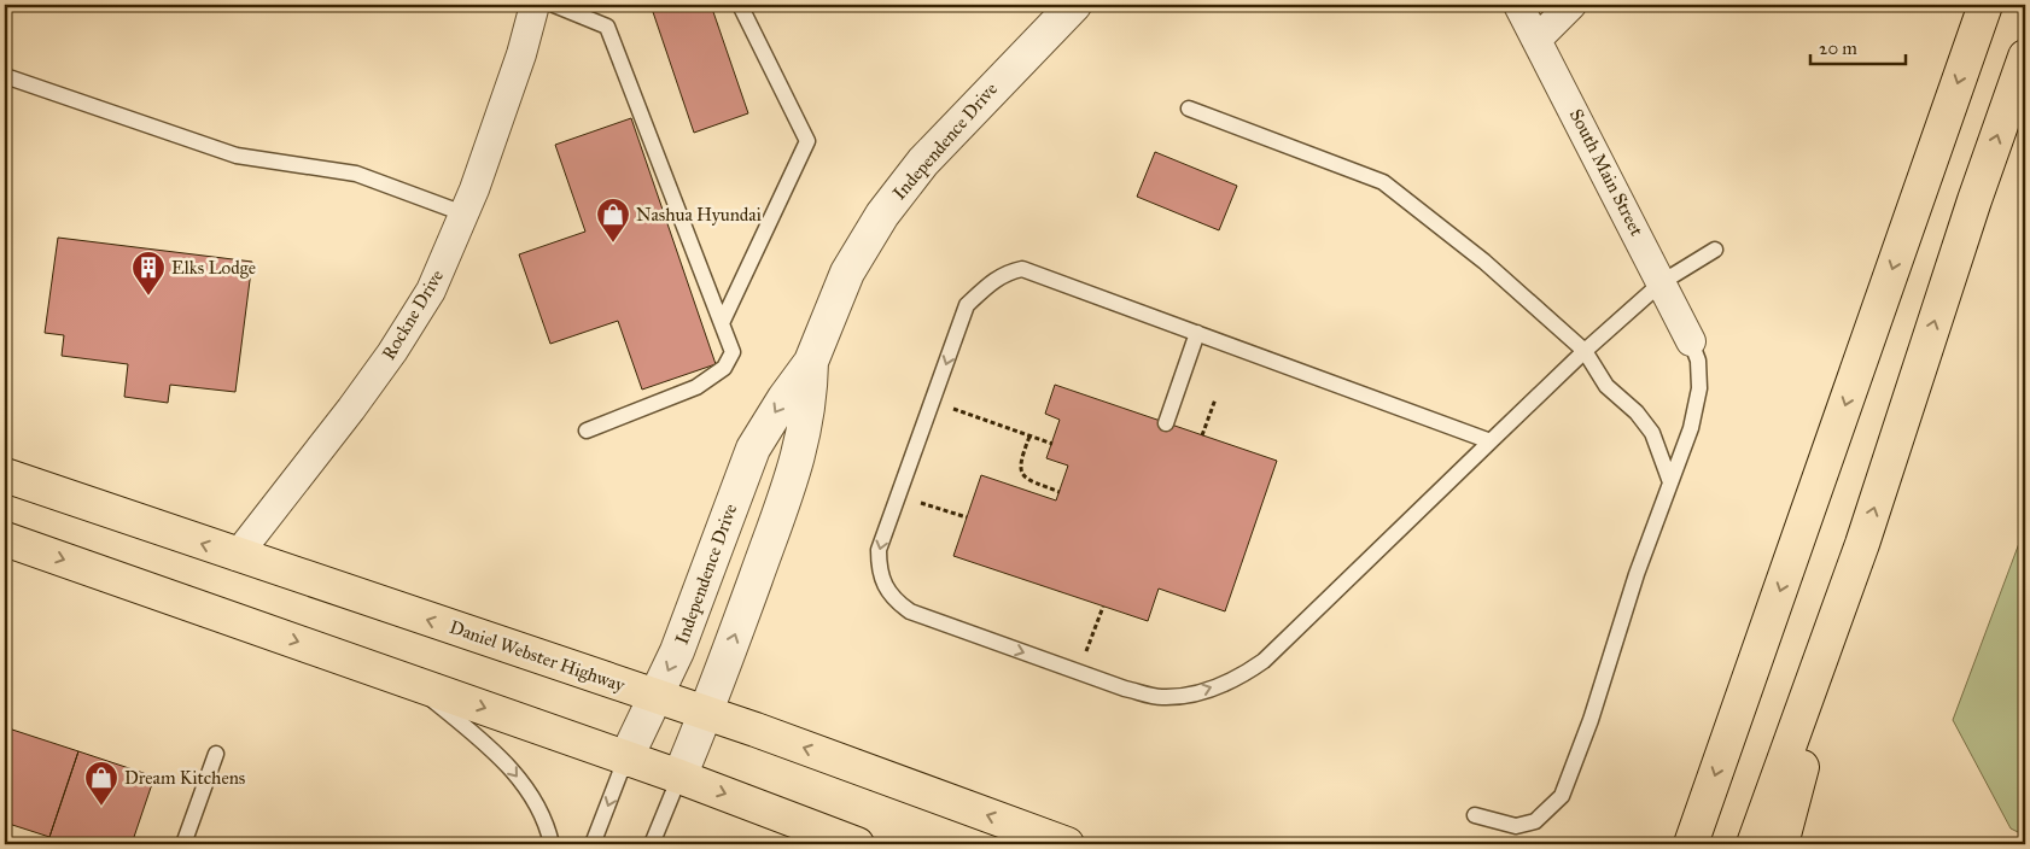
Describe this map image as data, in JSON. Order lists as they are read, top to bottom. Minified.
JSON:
{"streets":{"main road":["Daniel Webster Highway"],"street":["Independence Drive","South Main Street","Rockne Drive"]},"crossings":[["Independence Drive","Daniel Webster Highway"],["Rockne Drive","Daniel Webster Highway"]],"places":{"shop":["Nashua Hyundai","Dream Kitchens"],"building":["Elks Lodge"]},"scale_bar":"20 m"}
